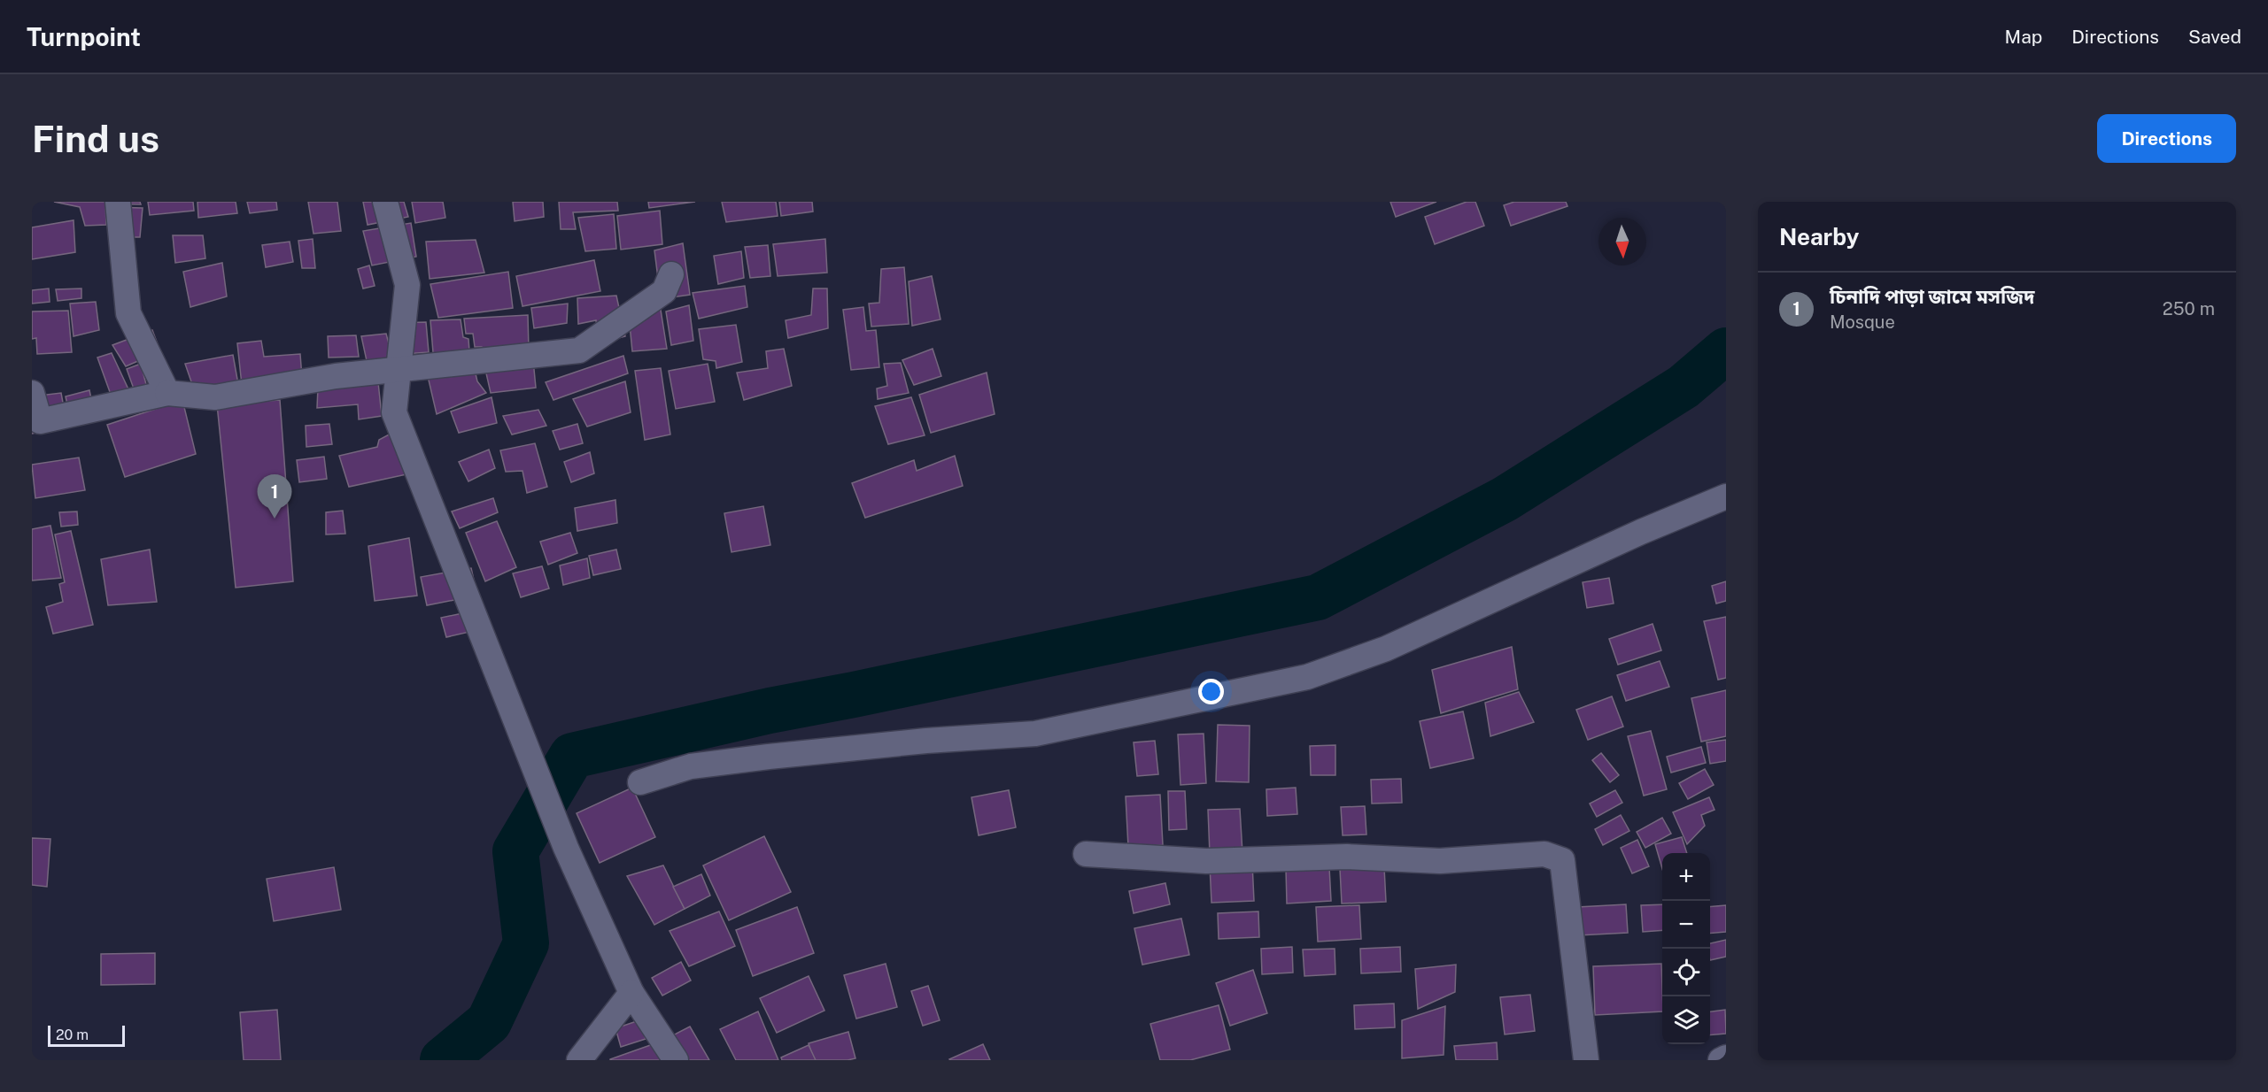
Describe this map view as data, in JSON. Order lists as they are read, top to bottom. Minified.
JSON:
{"scale_bar":"20 m","north":"bottom","page":{"header":"Turnpoint","nav":["Map","Directions","Saved"],"buttons":"Directions","title":"Find us","heading":"Nearby","list":[{"mark":"1","name":"চিনাদি পাড়া জামে মসজিদ","note":"Mosque","value":"250 m"}],"pins":"1","map_buttons":["+","−"],"scale":"20 m"}}
